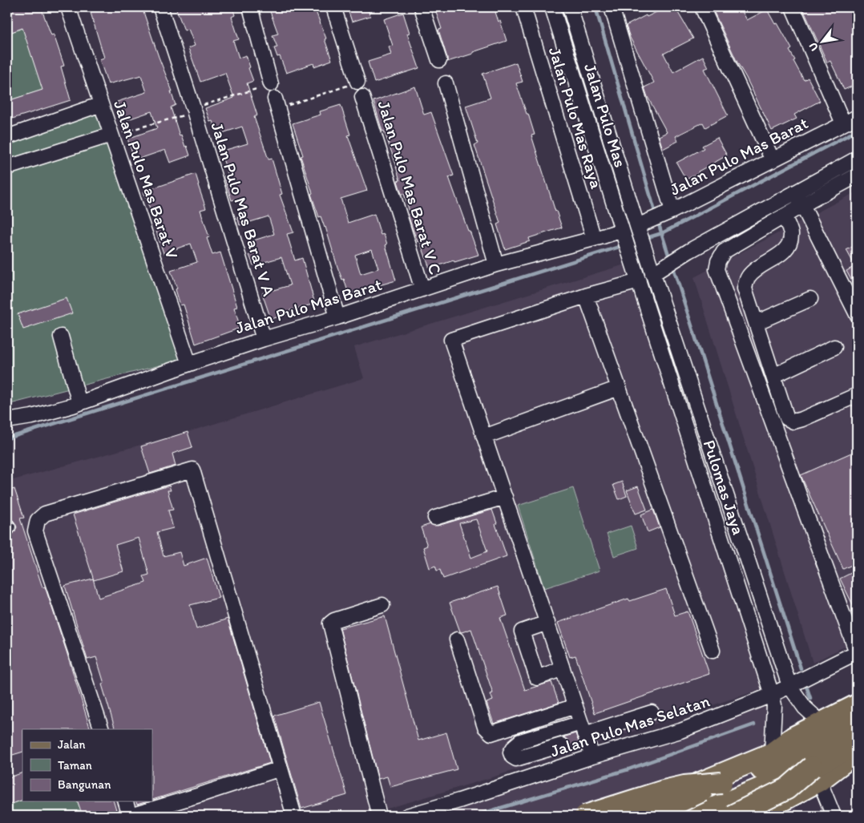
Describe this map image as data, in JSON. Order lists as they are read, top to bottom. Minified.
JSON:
{"streets":{"street":["Jalan Pulo Mas","Jalan Pulo Mas Raya","Jalan Pulo Mas Barat","Jalan Pulo Mas Barat V","Jalan Pulo Mas Barat V C","Jalan Pulo Mas Barat V A","Pulomas Jaya","Jalan Pulo Mas Selatan"]},"crossings":[["Jalan Pulo Mas","Jalan Pulo Mas Raya"],["Jalan Pulo Mas","Jalan Pulo Mas Barat"],["Jalan Pulo Mas","Pulomas Jaya"],["Jalan Pulo Mas Raya","Jalan Pulo Mas Barat"],["Jalan Pulo Mas Raya","Pulomas Jaya"],["Jalan Pulo Mas Barat","Jalan Pulo Mas Barat V"],["Jalan Pulo Mas Barat","Jalan Pulo Mas Barat V C"],["Jalan Pulo Mas Barat","Jalan Pulo Mas Barat V A"],["Jalan Pulo Mas Barat","Pulomas Jaya"],["Pulomas Jaya","Jalan Pulo Mas Selatan"]],"legend":["Jalan","Taman","Bangunan"],"north":"bottom left"}
